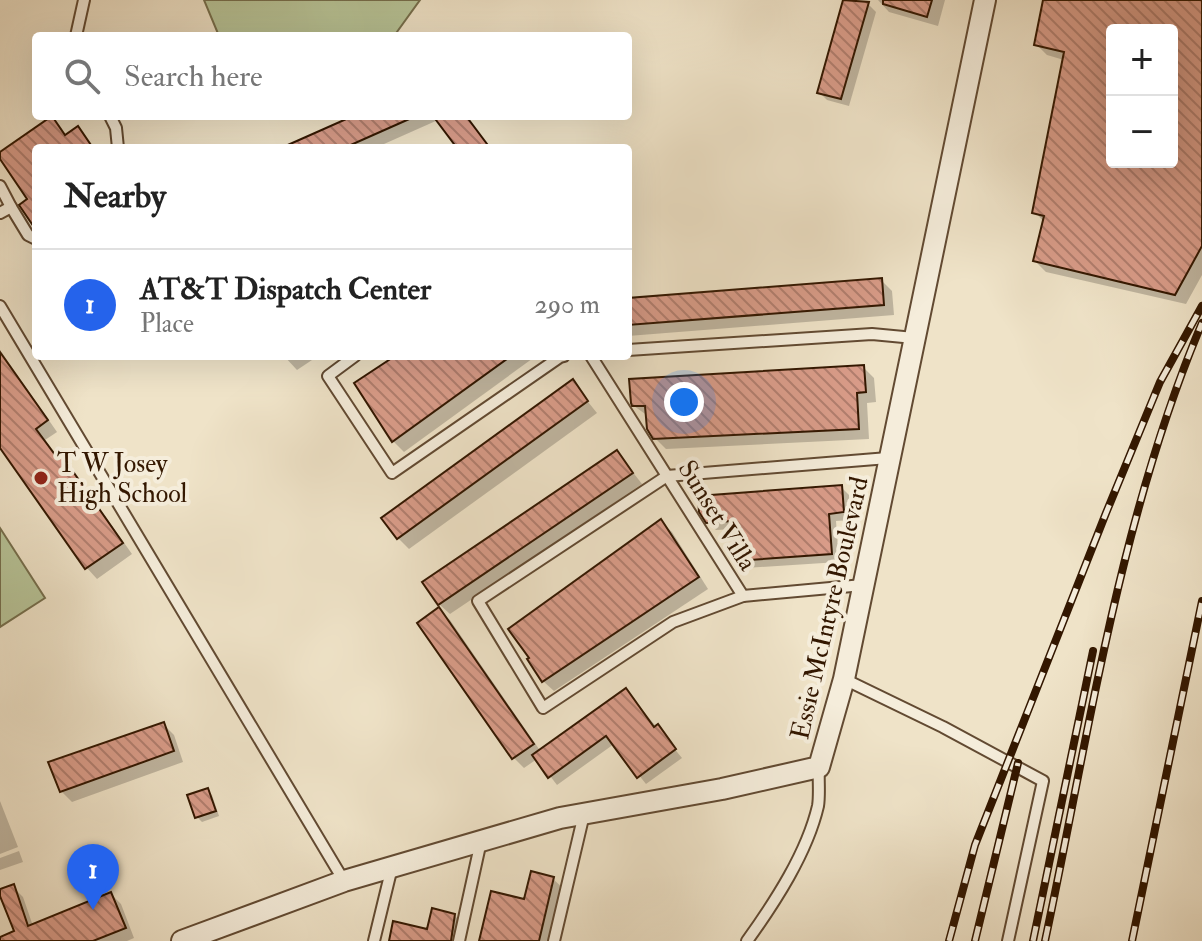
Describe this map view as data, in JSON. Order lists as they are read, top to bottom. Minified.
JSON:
{"streets":{"street":["Essie McIntyre Boulevard"],"lane":["Sunset Villa"]},"crossings":[["Sunset Villa","Essie McIntyre Boulevard"]],"places":["T W Josey High School"],"page":{"map_buttons":["+","−"],"search":"Search here","heading":"Nearby","list":[{"mark":"1","name":"AT&T Dispatch Center","note":"Place","value":"290 m"}],"pins":"1"}}
